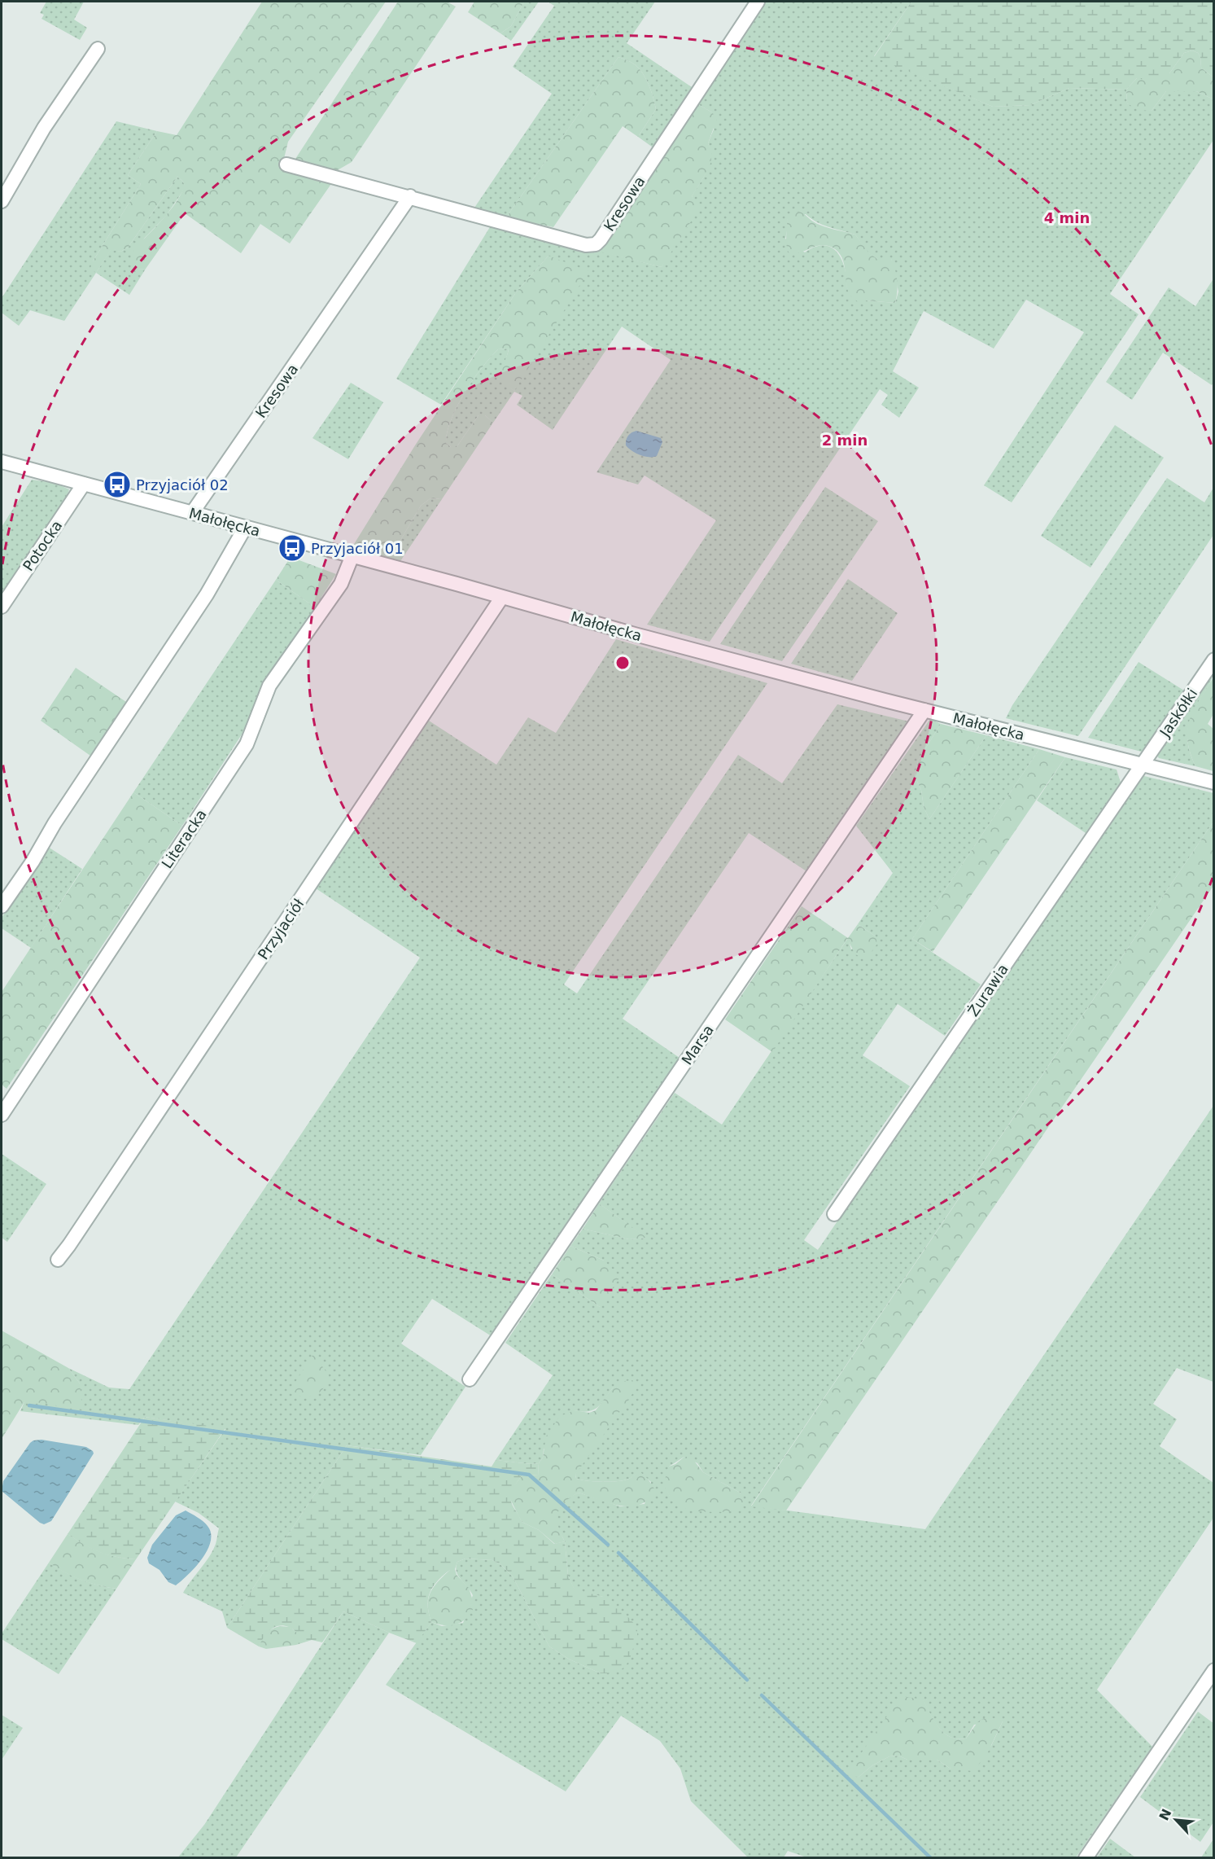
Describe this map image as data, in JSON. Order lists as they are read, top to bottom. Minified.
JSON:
{"streets":{"street":["Kresowa","Małołęcka","Potocka","Jaskółki","Literacka","Przyjaciół","Żurawia","Marsa"]},"crossings":[["Kresowa","Małołęcka"],["Małołęcka","Potocka"],["Małołęcka","Jaskółki"],["Małołęcka","Literacka"],["Małołęcka","Przyjaciół"],["Małołęcka","Żurawia"],["Małołęcka","Marsa"],["Jaskółki","Żurawia"]],"places":{"bus stop":["Przyjaciół 02","Przyjaciół 01"]},"north":"top left","rings":["4 min","2 min"]}
